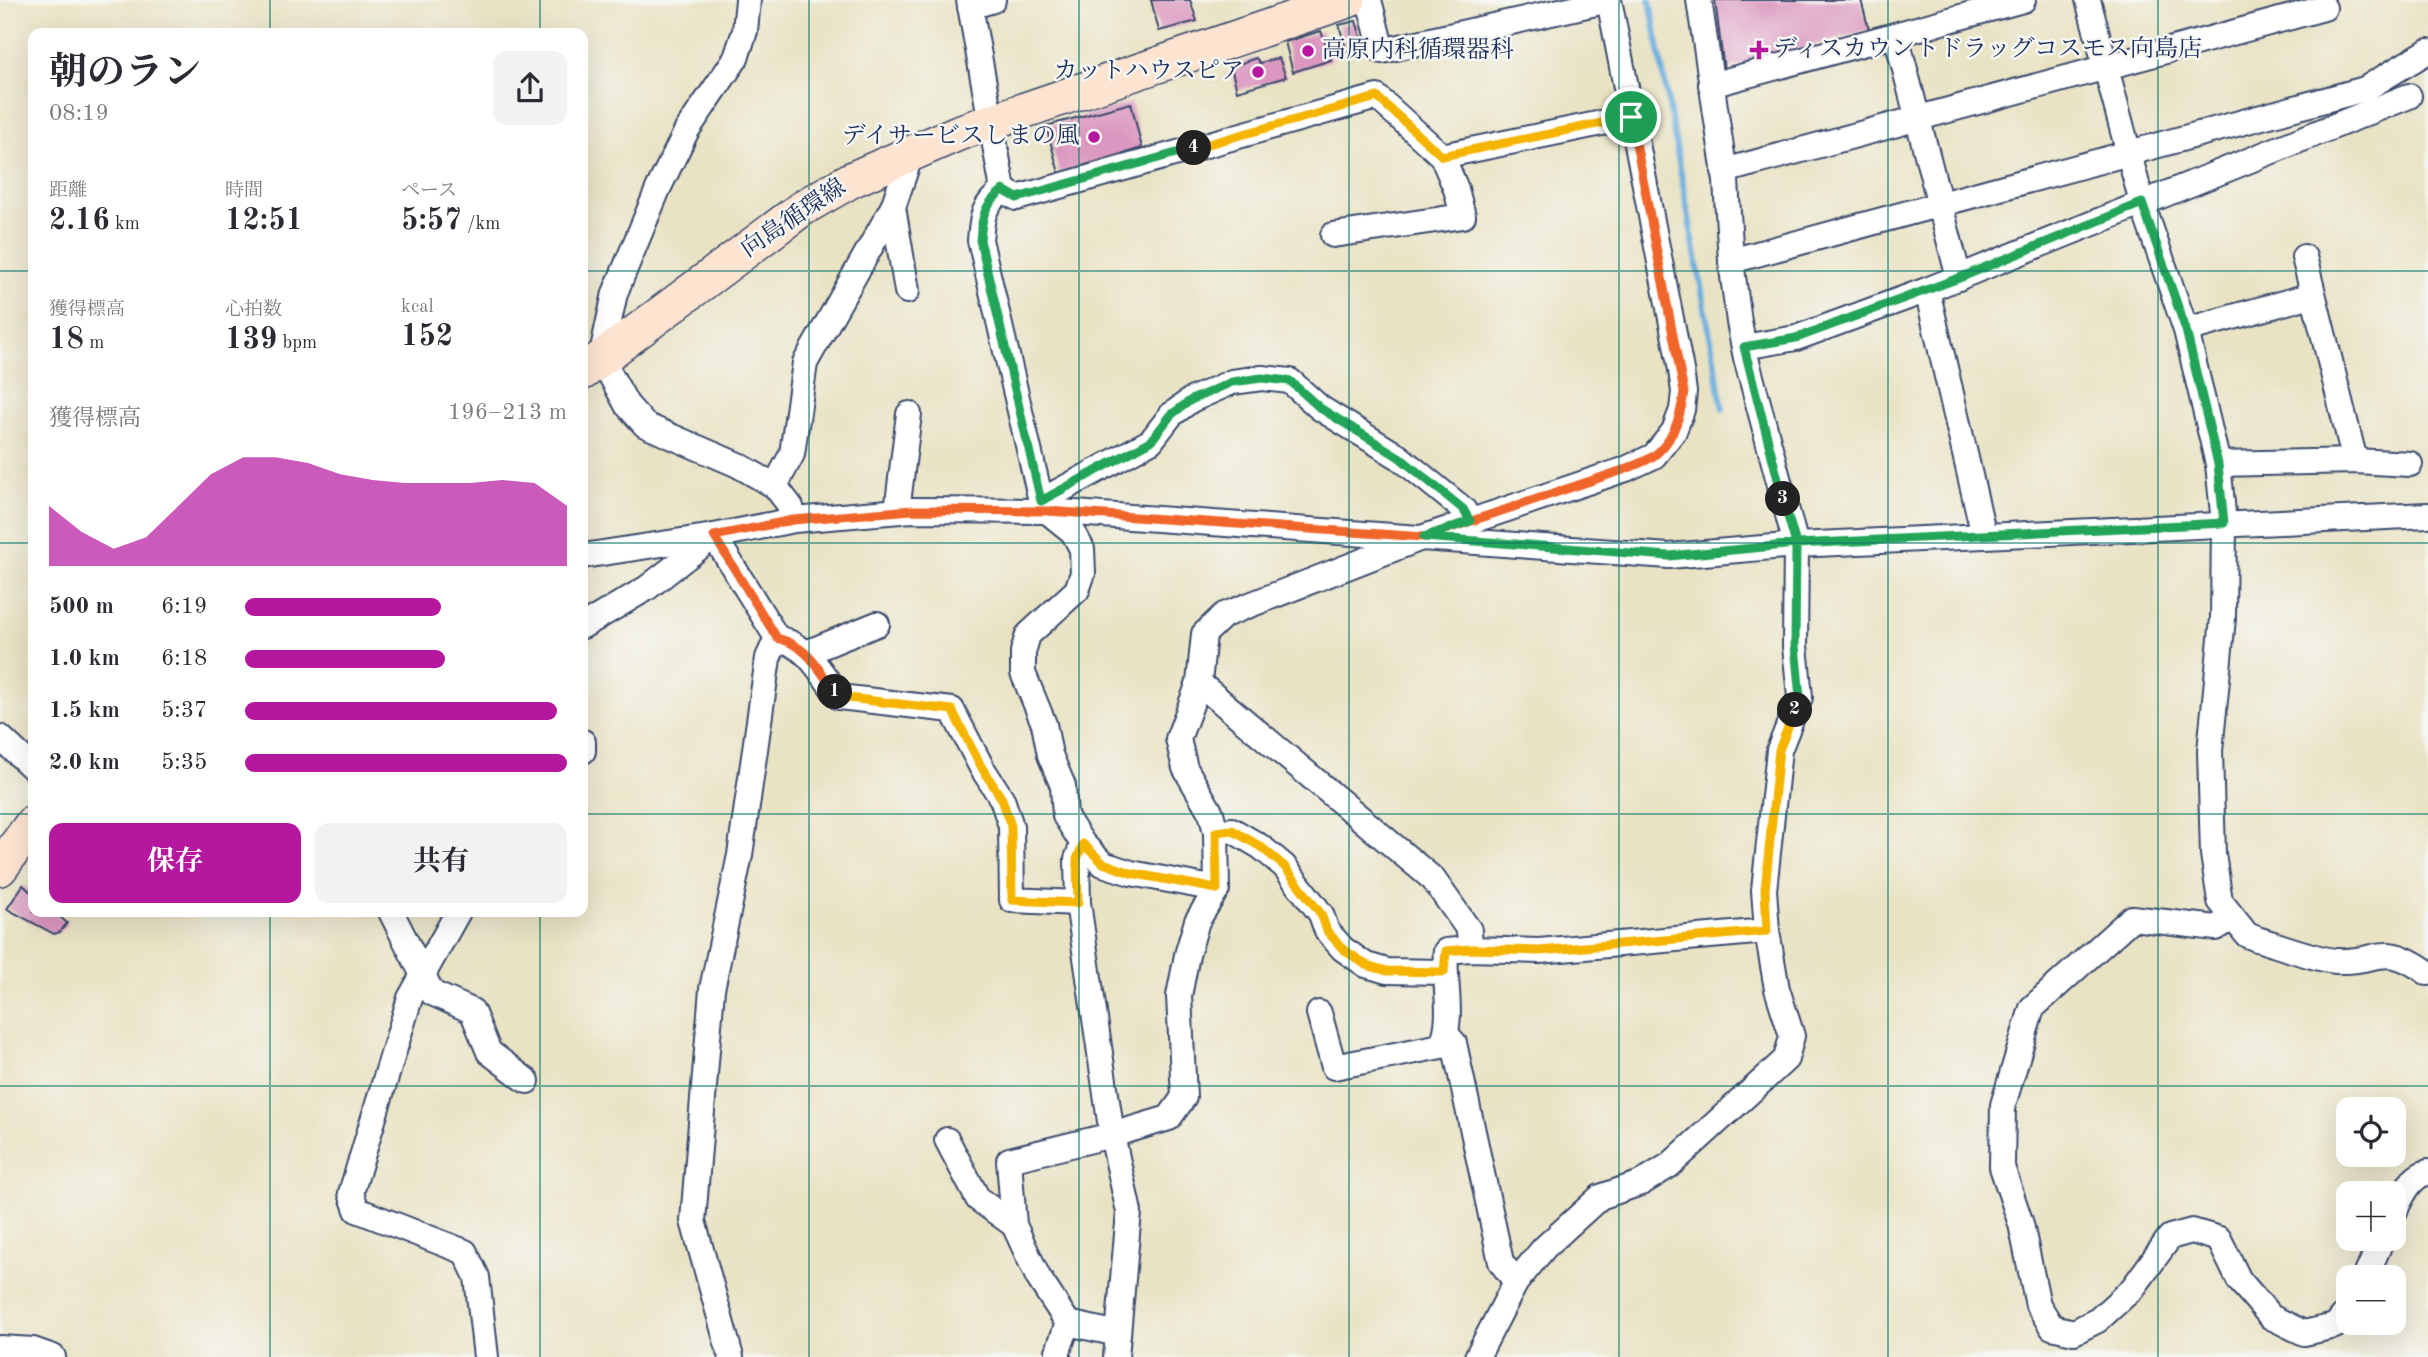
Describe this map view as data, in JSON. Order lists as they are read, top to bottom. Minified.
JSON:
{"streets":{"main road":["向島循環線"]},"places":{"health":["ディスカウントドラッグコスモス向島店"],"other":["高原内科循環器科","カットハウスピア","デイサービスしまの風"]},"page":{"heading":["朝のラン","08:19"],"pins":["4","3","1","2"],"stats":[["距離","2.16 km"],["時間","12:51"],["ペース","5:57 /km"],["獲得標高","18 m"],["心拍数","139 bpm"],["kcal","152"]],"chart":["獲得標高","196–213 m"],"list":[{"name":"500 m","note":"6:19"},{"name":"1.0 km","note":"6:18"},{"name":"1.5 km","note":"5:37"},{"name":"2.0 km","note":"5:35"}],"buttons":["保存","共有"],"map_buttons":["+","−"]}}
